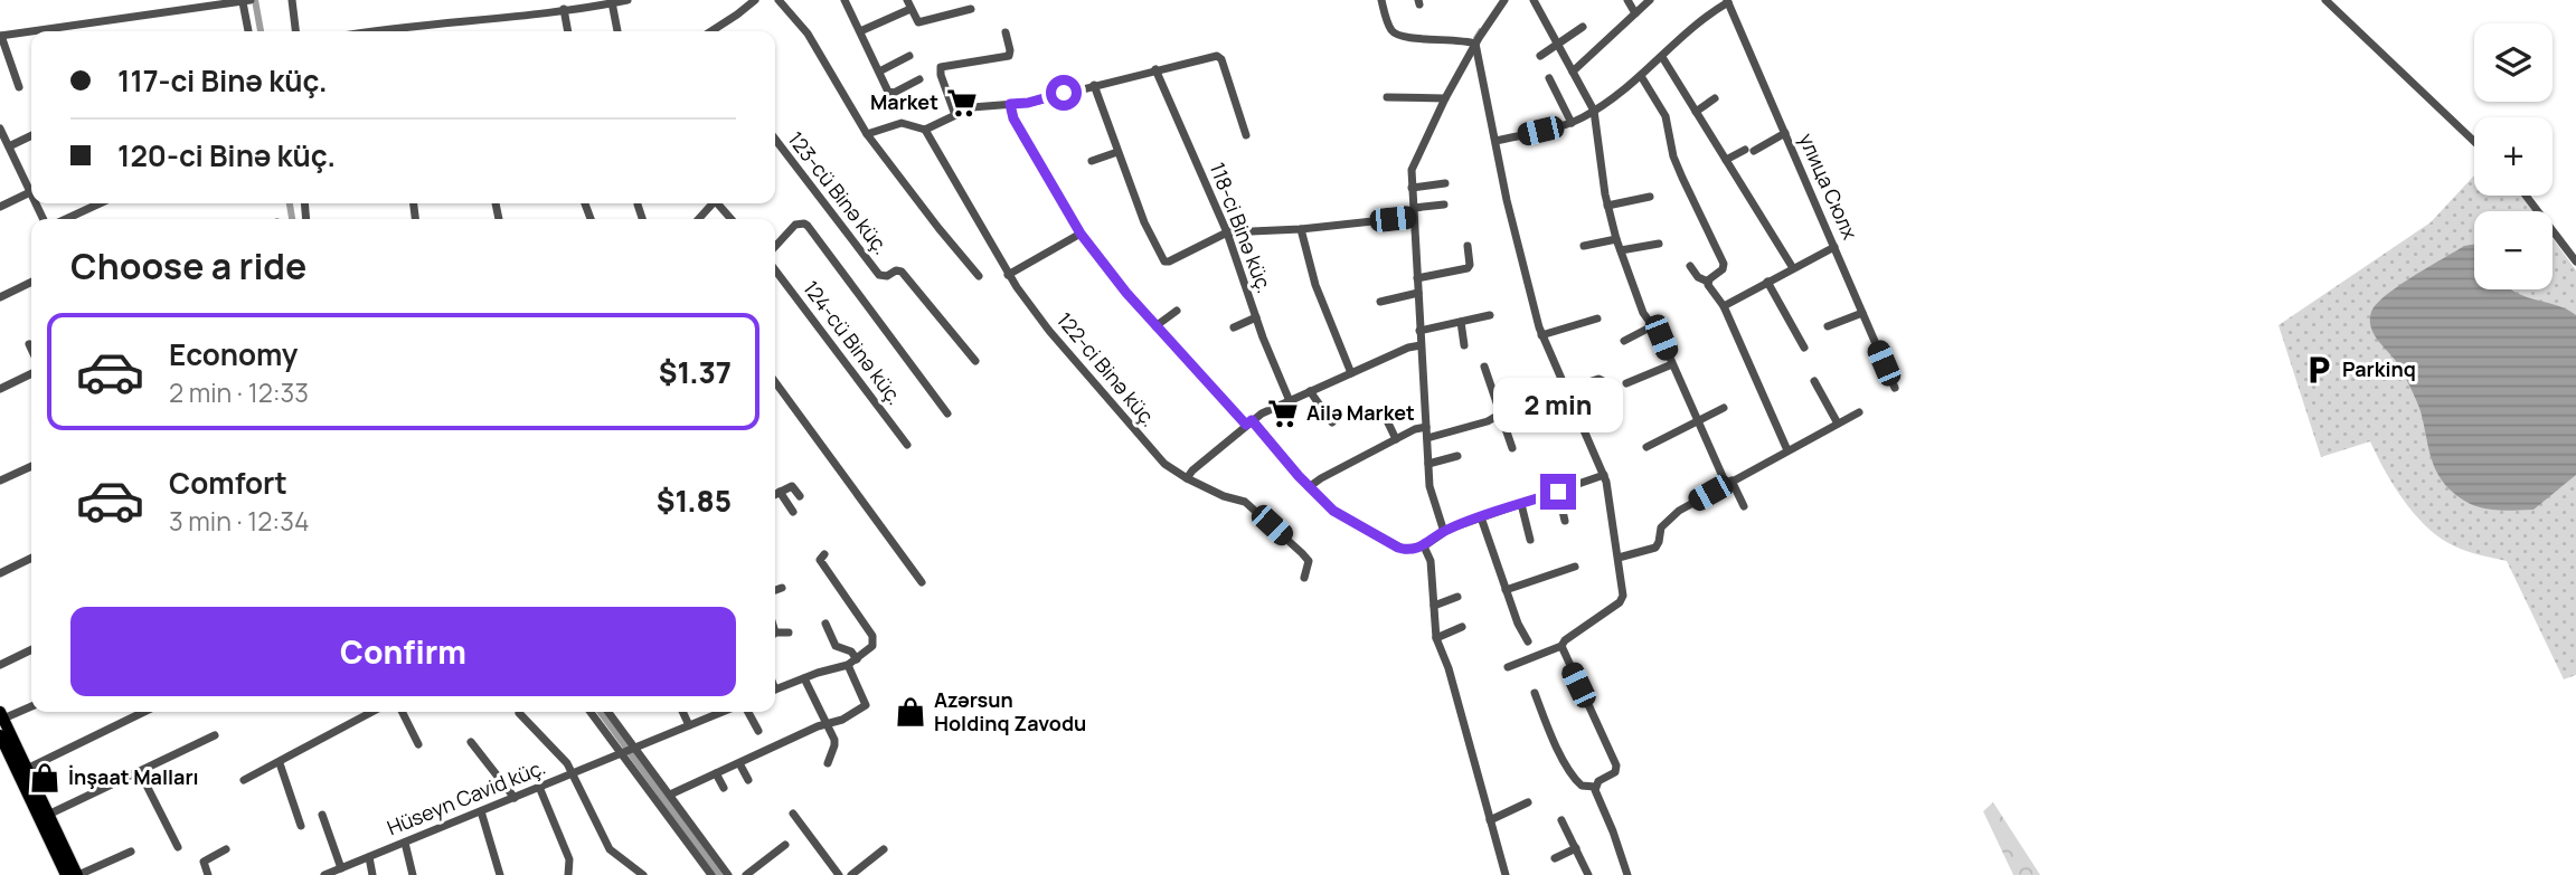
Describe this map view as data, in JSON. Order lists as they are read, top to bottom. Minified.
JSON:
{"streets":{"street":["улица Сюлх","123-cü Binə küç.","118-ci Binə küç.","124-cü Binə küç.","122-ci Binə küç.","Hüseyn Cavid küç."]},"places":{"supermarket":["Market","Ailә Market"],"parking":["Parkinq"],"shop":["Azərsun Holdinq Zavodu","İnşaat Malları"]},"page":{"map_buttons":["+","−"],"banner":["117-ci Binə küç.","120-ci Binə küç."],"heading":"Choose a ride","list":[{"name":"Economy","note":"2 min · 12:33","value":"$1.37"},{"name":"Comfort","note":"3 min · 12:34","value":"$1.85"}],"bubble":"2 min","buttons":"Confirm"}}
